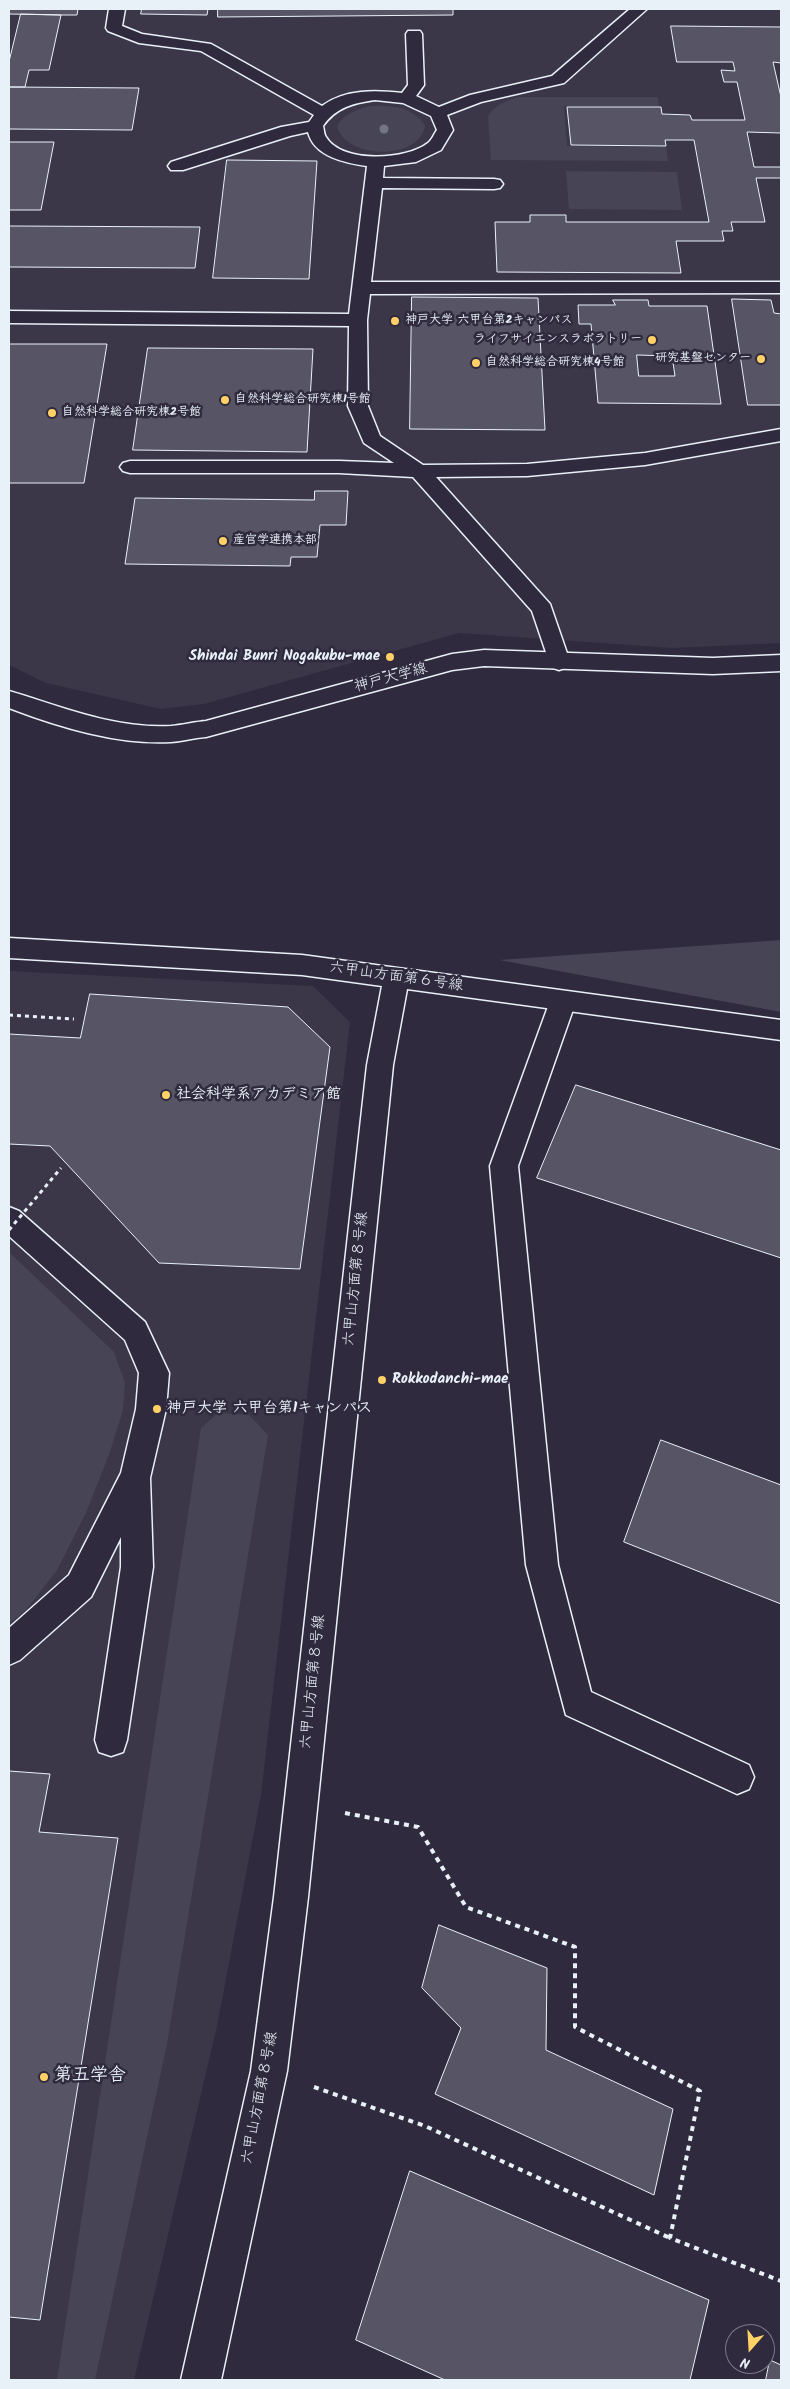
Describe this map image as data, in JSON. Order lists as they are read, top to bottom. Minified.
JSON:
{"streets":{"street":["神戸大学線","六甲山方面第６号線","六甲山方面第８号線"]},"crossings":[["六甲山方面第６号線","六甲山方面第８号線"]],"places":["神戸大学 六甲台第2キャンパス","ライフサイエンスラボラトリー","研究基盤センター","自然科学総合研究棟4号館","自然科学総合研究棟1号館","自然科学総合研究棟2号館","産官学連携本部","Shindai Bunri Nogakubu-mae","社会科学系アカデミア館","Rokkodanchi-mae","神戸大学 六甲台第1キャンパス","第五学舎"],"north":"bottom"}
